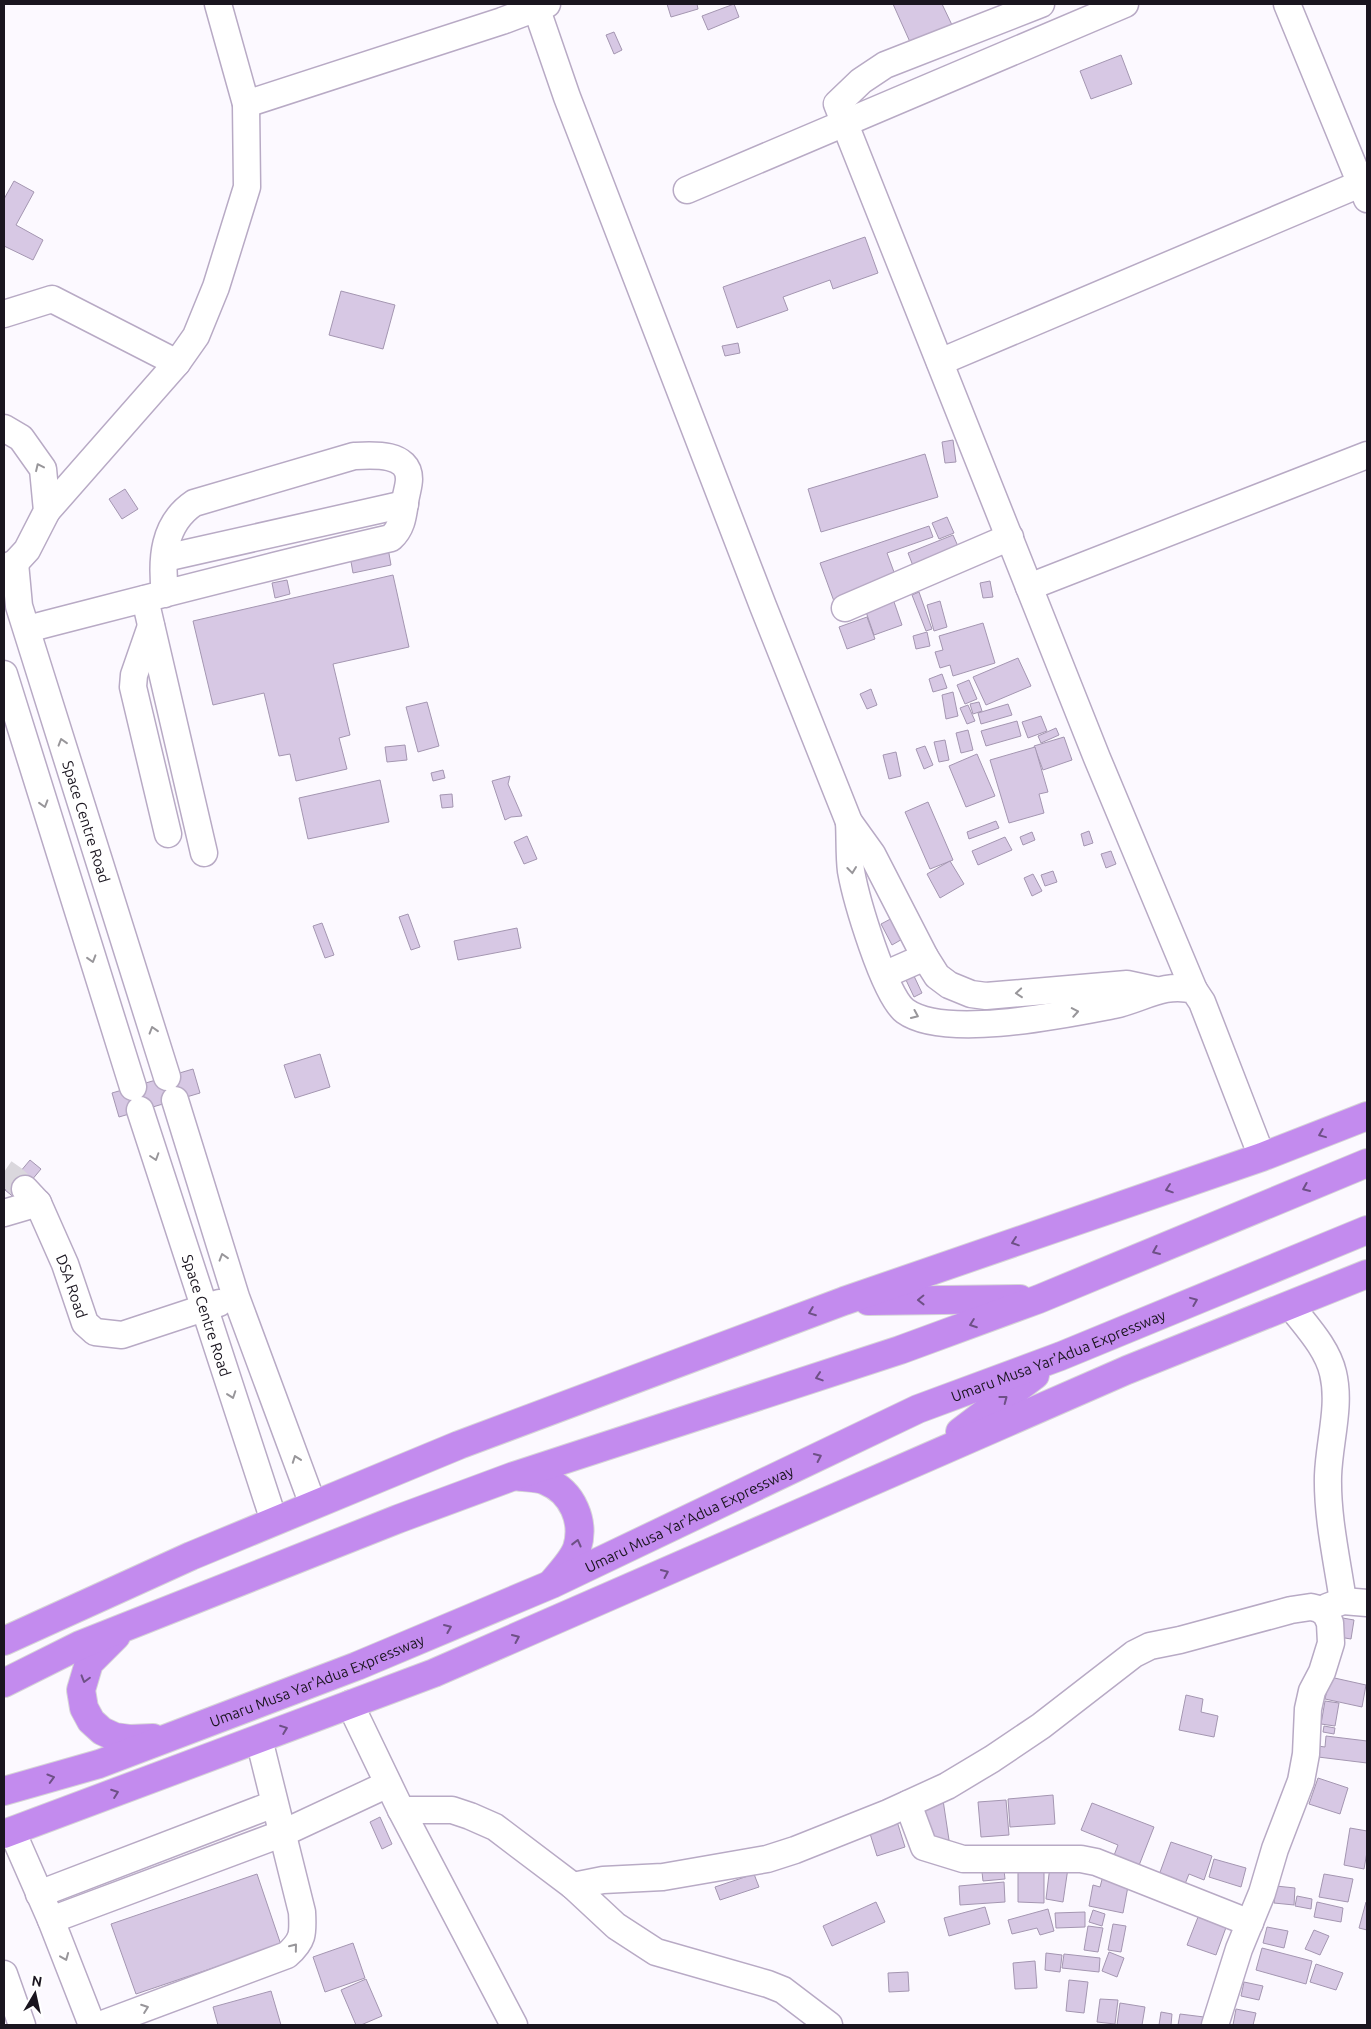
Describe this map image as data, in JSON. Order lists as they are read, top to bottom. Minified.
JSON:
{"streets":{"highway":["Umaru Musa Yar'Adua Expressway"],"street":["Space Centre Road","DSA Road"]},"crossings":[["Space Centre Road","DSA Road"]],"north":"top"}
